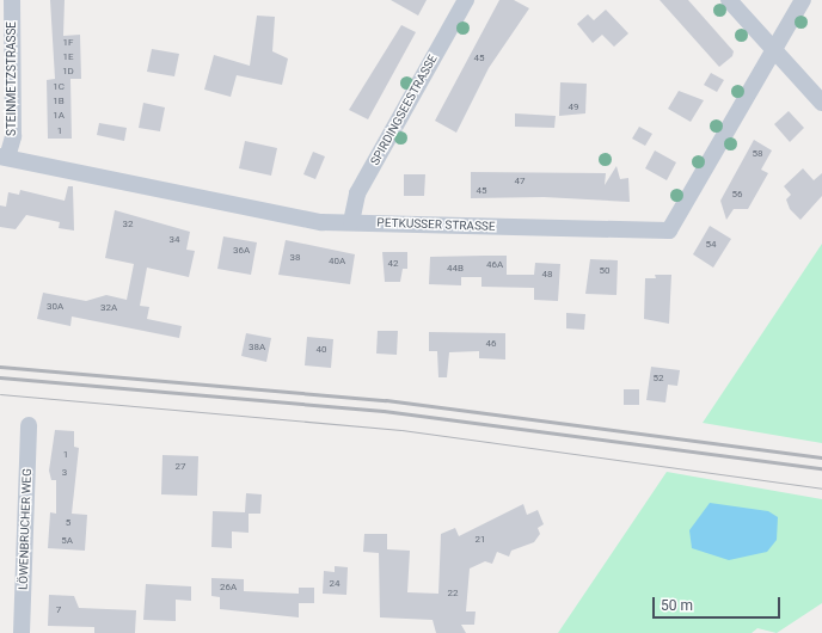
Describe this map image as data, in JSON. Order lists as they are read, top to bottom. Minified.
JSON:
{"streets":{"street":["STEINMETZSTRASSE","SPIRDINGSEESTRASSE","PETKUSSER STRASSE","LÖWENBRUCHER WEG"]},"crossings":[["STEINMETZSTRASSE","PETKUSSER STRASSE"],["SPIRDINGSEESTRASSE","PETKUSSER STRASSE"]],"house_numbers":["1F","1E","45","1D","1C","1B","49","1A","1","58","47","45","56","32","34","54","36A","38","40A","42","46A","44B","50","48","30A","32A","46","38A","40","52","1","27","3","5","21","5A","24","26A","22","7"],"scale_bar":"50 m"}
